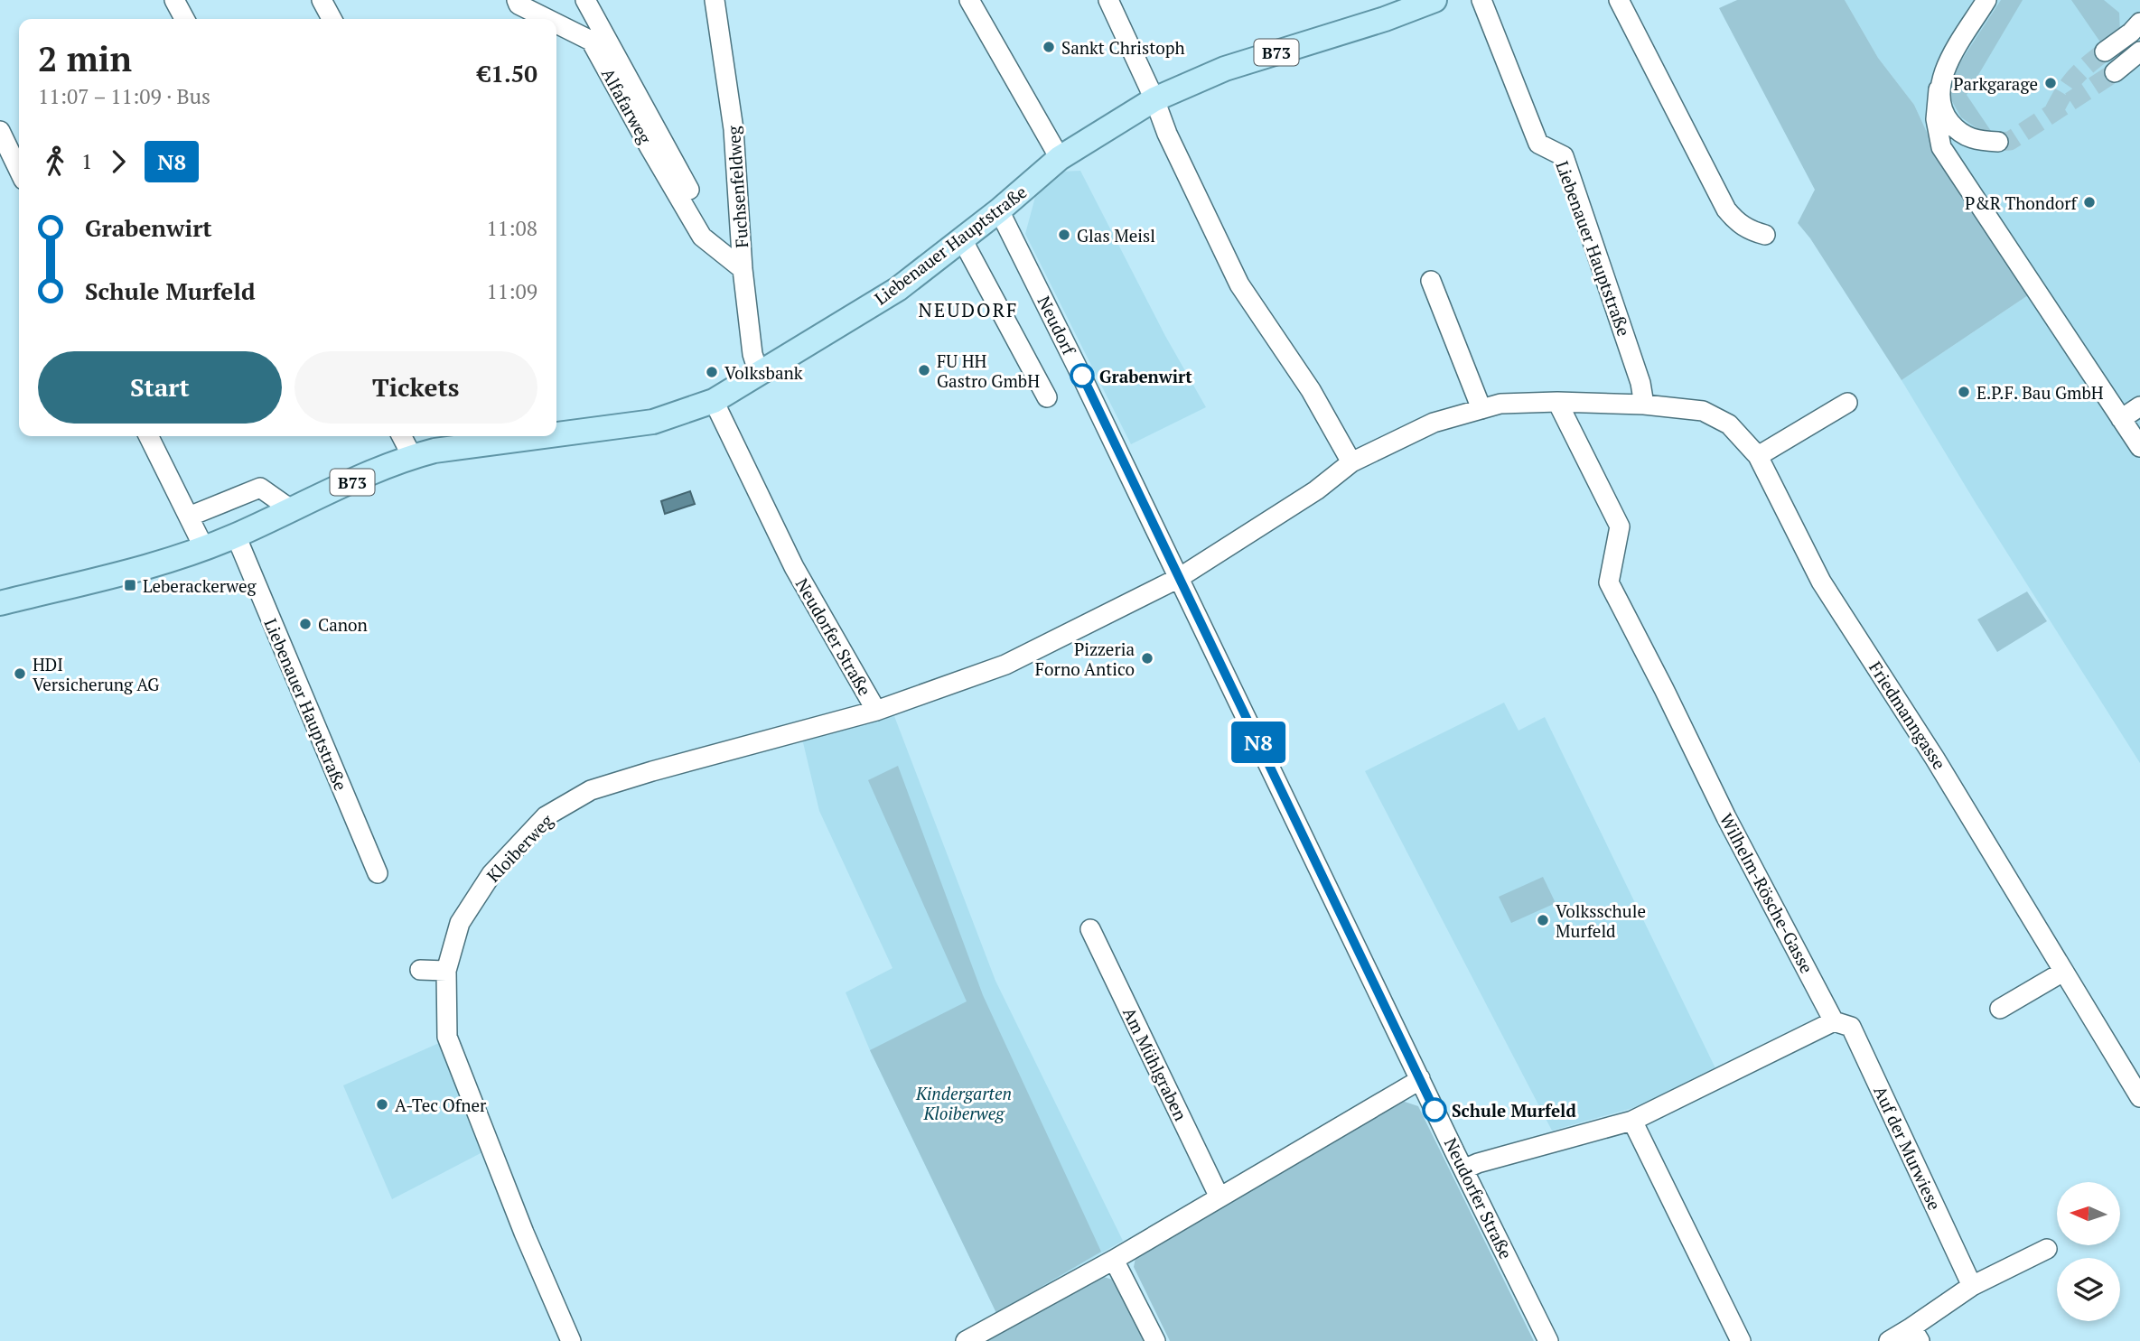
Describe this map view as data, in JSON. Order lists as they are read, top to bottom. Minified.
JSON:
{"streets":{"main road":["B73","Liebenauer Hauptstraße"],"street":["Alfafarweg","Fuchsenfeldweg","Neudorf","Neudorfer Straße","Friedmanngasse","Kloiberweg","Wilhelm-Rösche-Gasse","Am Mühlgraben","Auf der Murwiese"]},"crossings":[["Alfafarweg","Fuchsenfeldweg"],["Fuchsenfeldweg","Liebenauer Hauptstraße"],["Liebenauer Hauptstraße","Neudorf"],["Liebenauer Hauptstraße","Neudorfer Straße"],["Liebenauer Hauptstraße","Friedmanngasse"],["Neudorf","Neudorfer Straße"],["Neudorfer Straße","Kloiberweg"],["Friedmanngasse","Wilhelm-Rösche-Gasse"],["Wilhelm-Rösche-Gasse","Auf der Murwiese"]],"districts":["NEUDORF"],"parks":["Kindergarten Kloiberweg"],"places":{"other":["Sankt Christoph","Parkgarage","P&R Thondorf","Glas Meisl","FU HH Gastro GmbH","Volksbank","Grabenwirt","E.P.F. Bau GmbH","Canon","Pizzeria Forno Antico","HDI Versicherung AG","Volksschule Murfeld","A-Tec Ofner","Schule Murfeld"],"transit":["Leberackerweg"]},"lines":["bus line N8"],"north":"left","page":{"on_map":"N8","heading":["2 min","11:07 – 11:09 · Bus","€1.50"],"legs":["1","N8"],"list":[{"name":"Grabenwirt","value":"11:08"},{"name":"Schule Murfeld","value":"11:09"}],"buttons":["Start","Tickets"]}}
